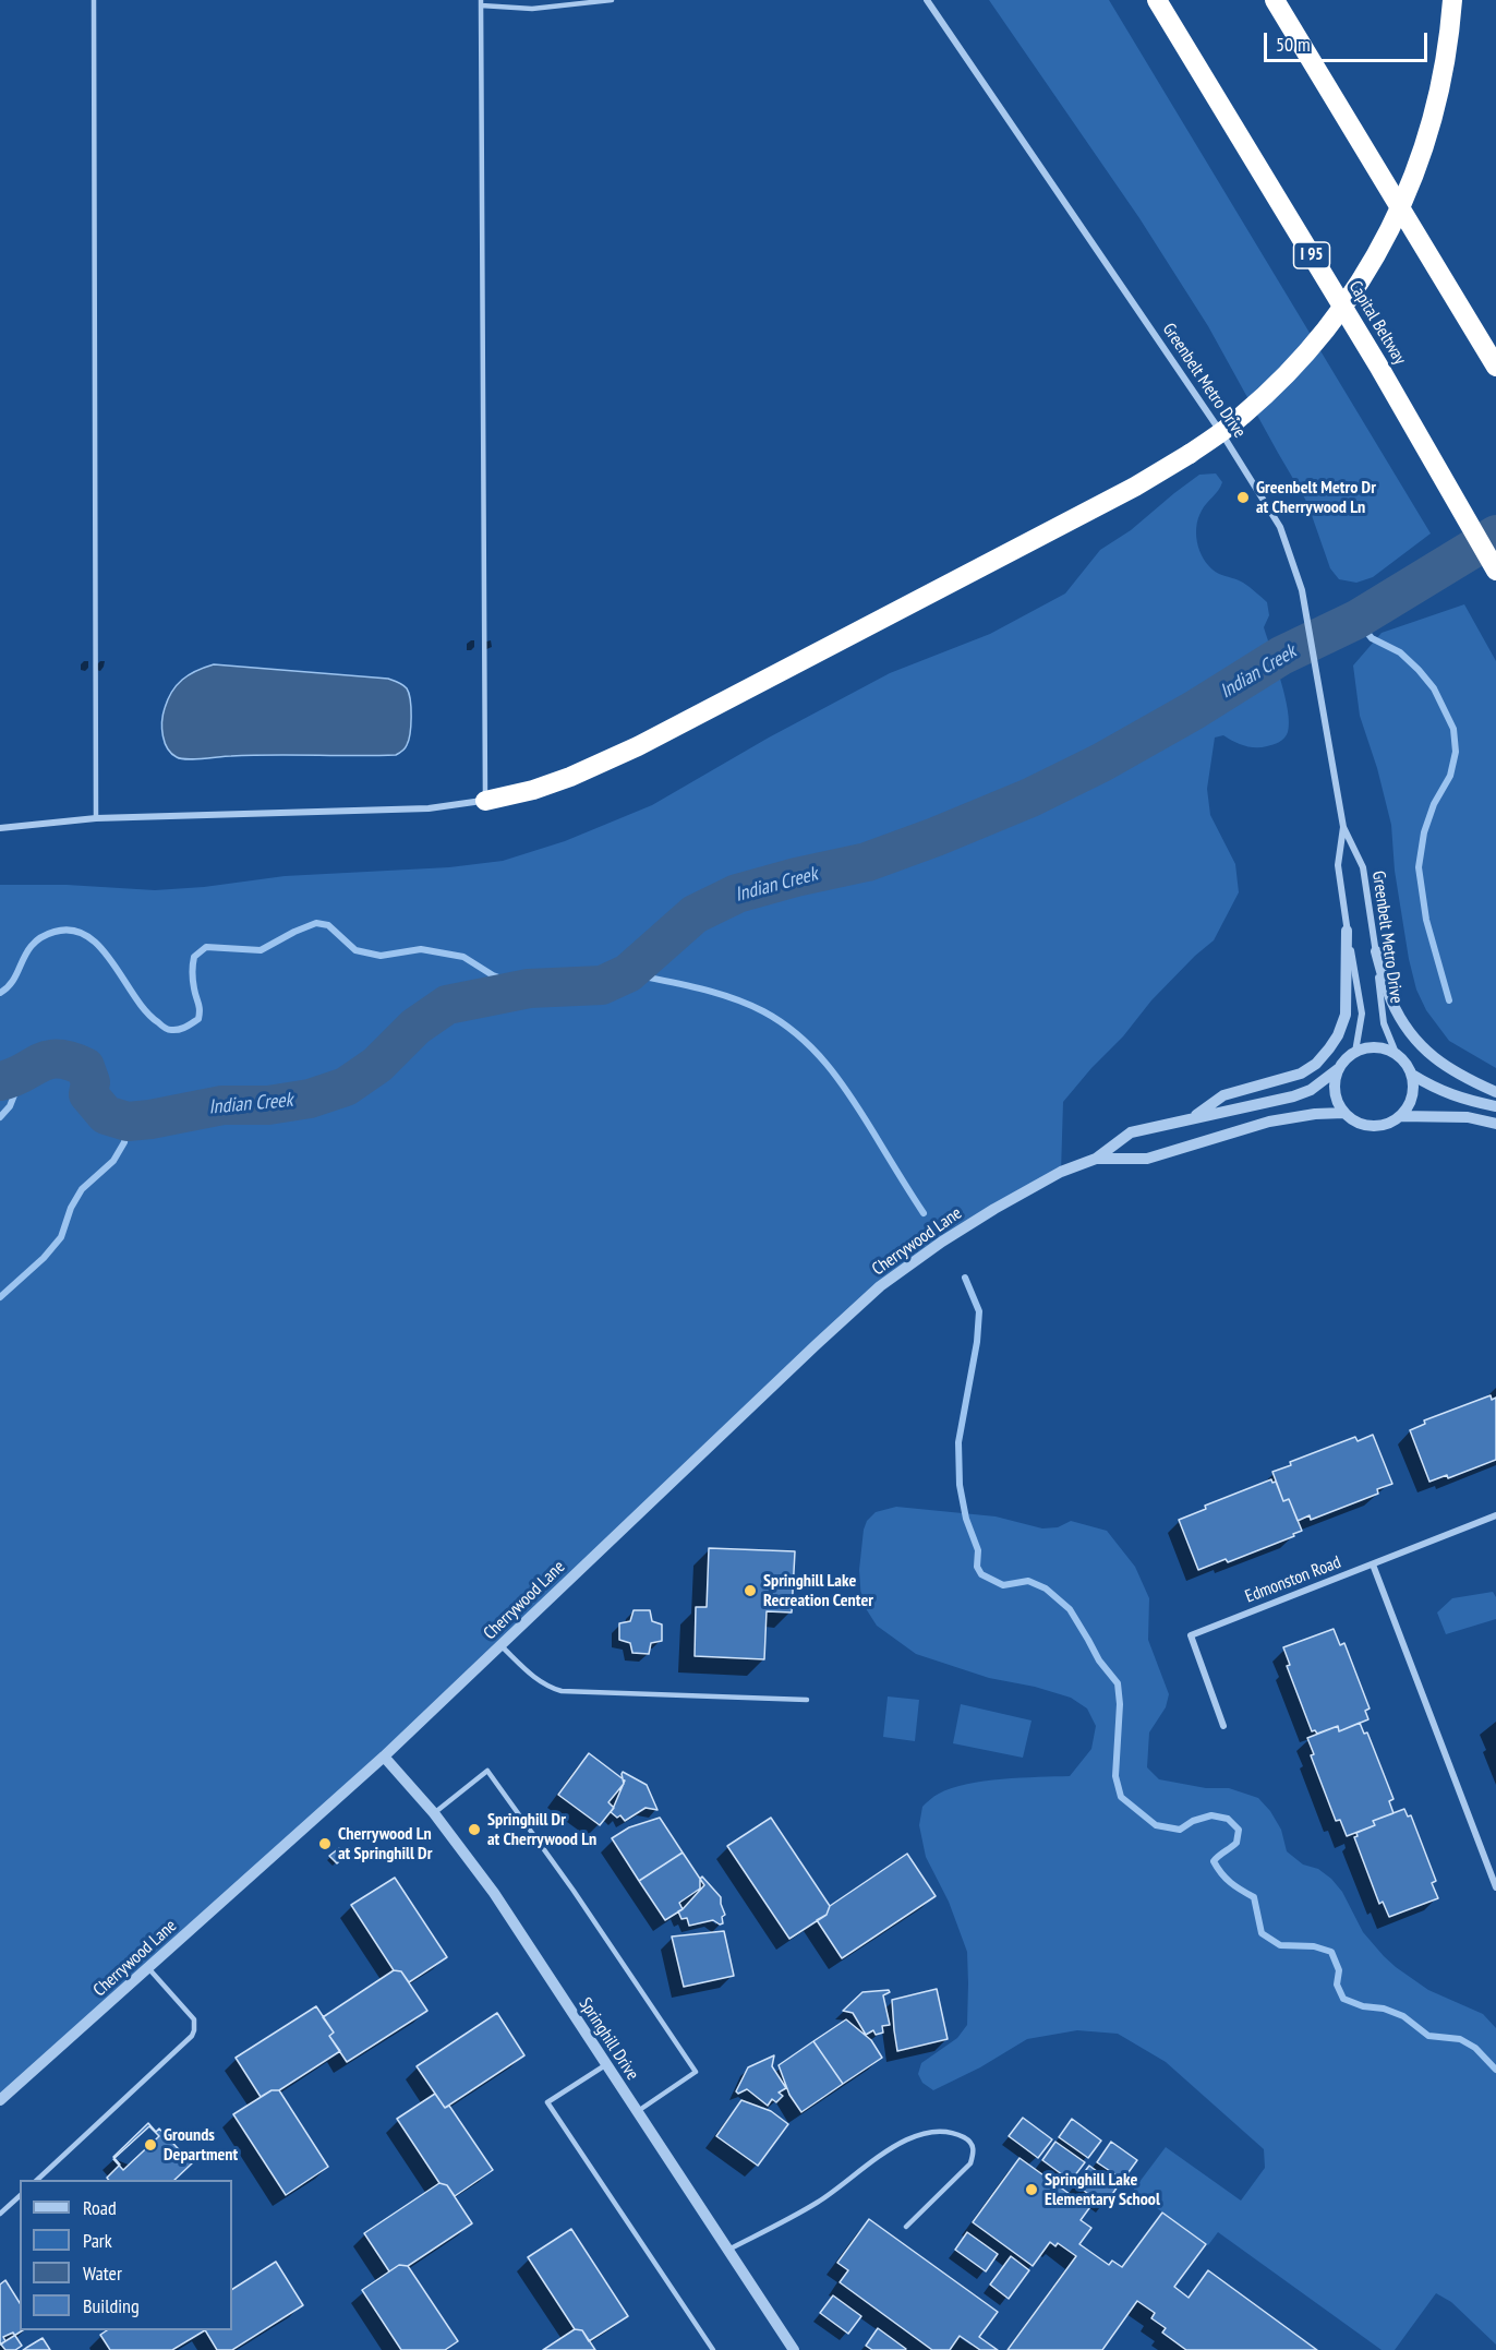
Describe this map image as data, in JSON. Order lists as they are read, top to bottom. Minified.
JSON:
{"streets":{"highway":["I 95","Capital Beltway"],"street":["Greenbelt Metro Drive","Cherrywood Lane","Edmonston Road","Springhill Drive"]},"crossings":[["Greenbelt Metro Drive","Cherrywood Lane"],["Cherrywood Lane","Springhill Drive"]],"water":["Indian Creek"],"places":["Greenbelt Metro Dr at Cherrywood Ln","Springhill Lake Recreation Center","Springhill Dr at Cherrywood Ln","Cherrywood Ln at Springhill Dr","Grounds Department","Springhill Lake Elementary School"],"legend":["Road","Park","Water","Building"],"scale_bar":"50 m"}
